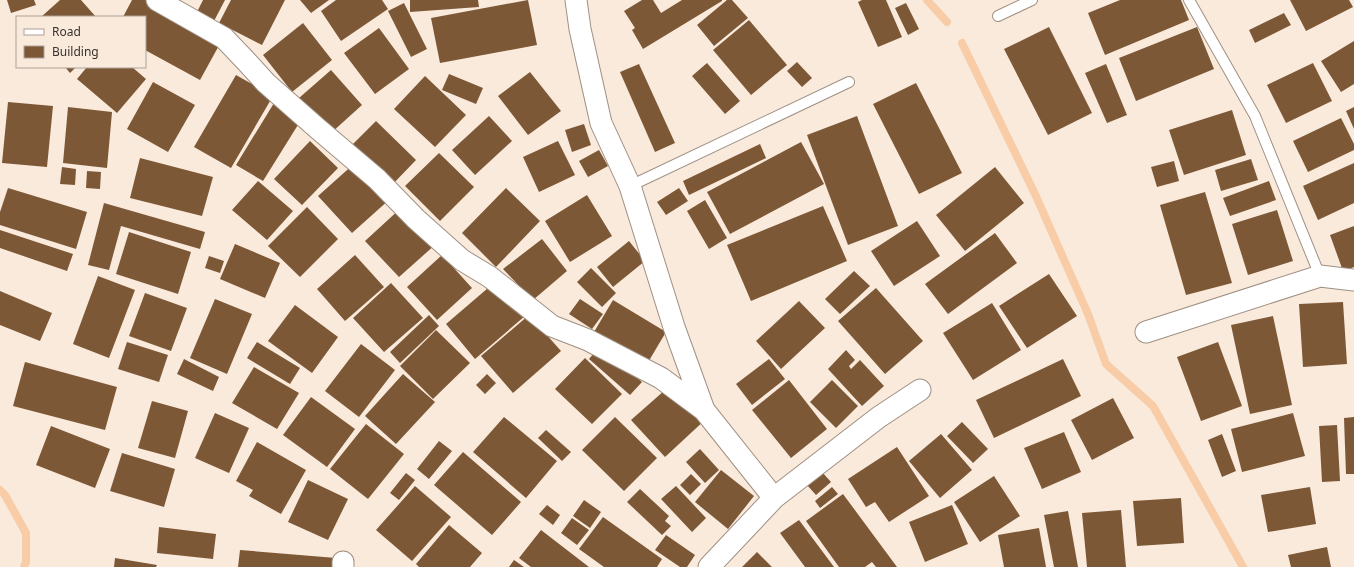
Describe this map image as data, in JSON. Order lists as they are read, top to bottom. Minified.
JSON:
{"legend":["Road","Building"]}
